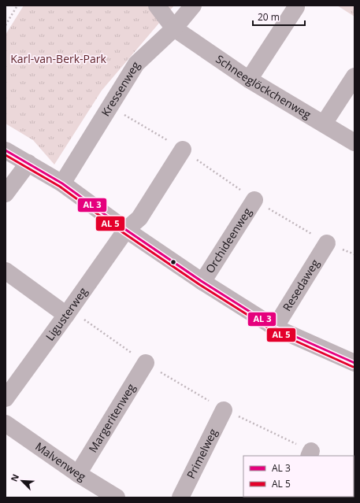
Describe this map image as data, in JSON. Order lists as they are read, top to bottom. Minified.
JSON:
{"streets":{"street":["Schneeglöckchenweg","Kressenweg","Orchideenweg","Resedaweg","Ligusterweg","Margeritenweg","Primelweg","Malvenweg"]},"crossings":[["Schneeglöckchenweg","Kressenweg"],["Margeritenweg","Malvenweg"]],"parks":["Karl-van-Berk-Park"],"legend":["AL 3","AL 5"],"scale_bar":"20 m","north":"top left"}
